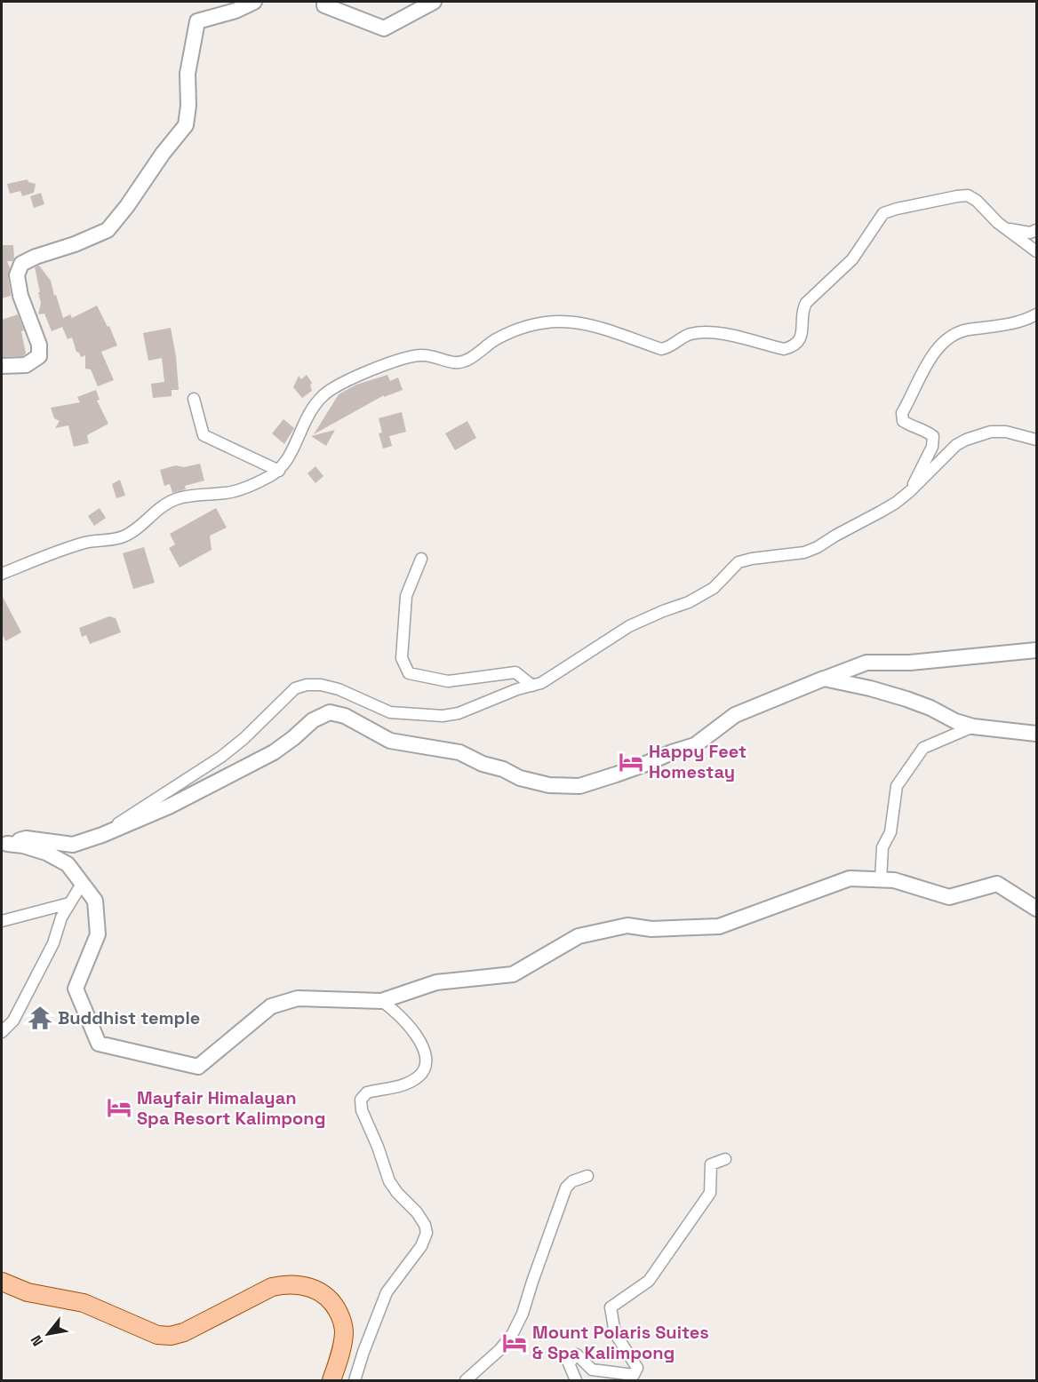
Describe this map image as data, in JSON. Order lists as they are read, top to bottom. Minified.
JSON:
{"places":{"hotel":["Happy Feet Homestay","Mayfair Himalayan Spa Resort Kalimpong","Mount Polaris Suites & Spa Kalimpong"],"temple":["Buddhist temple"]},"north":"bottom left"}
